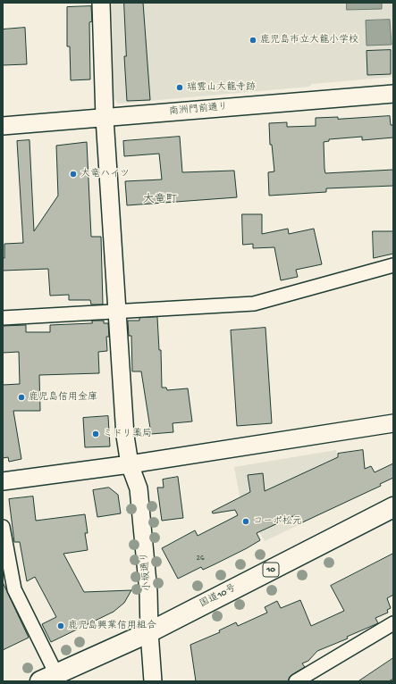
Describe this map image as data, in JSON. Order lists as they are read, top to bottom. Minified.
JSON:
{"streets":{"highway":["10","国道10号"],"street":["南洲門前通り","小坂通り"]},"crossings":[["南洲門前通り","小坂通り"],["小坂通り","国道10号"]],"districts":["大竜町"],"places":["鹿児島市立大龍小学校","瑞雲山大龍寺跡","大竜ハイツ","鹿児島信用金庫","ミドリ薬局","コーポ松元","鹿児島興業信用組合"],"house_numbers":["26"]}
